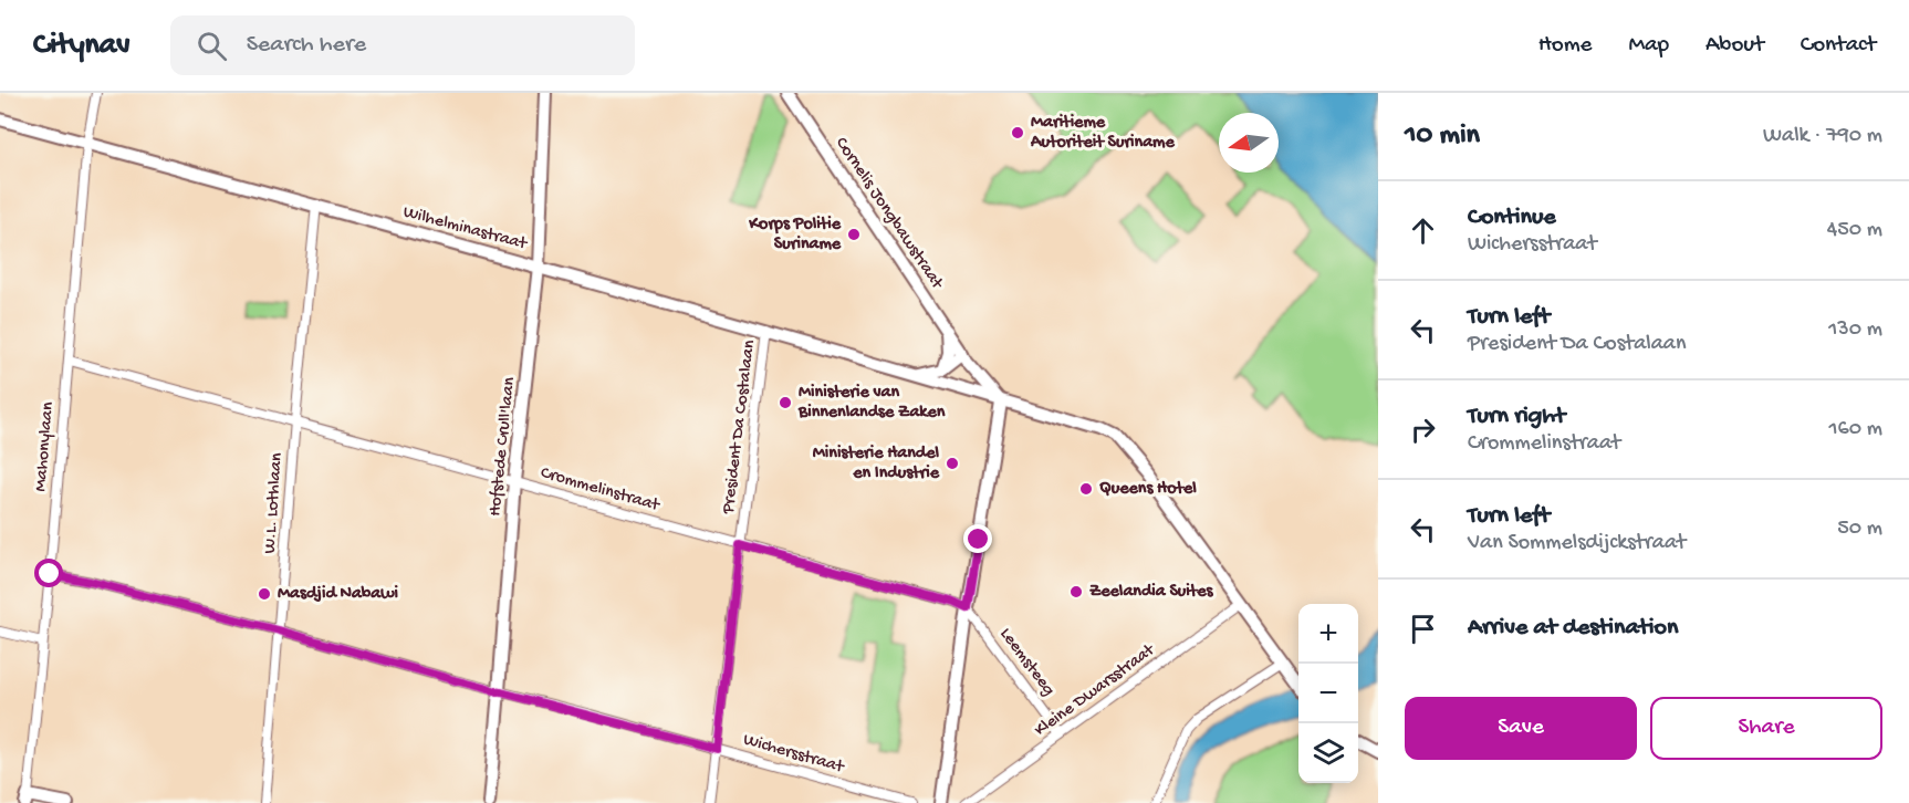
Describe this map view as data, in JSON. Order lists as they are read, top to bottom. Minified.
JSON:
{"streets":{"street":["Cornelis Jongbawstraat","Wilhelminastraat","President Da Costalaan","Mahonylaan","Hofstede Crull'laan","Crommelinstraat","W.L. Lothlaan","Leemsteeg","Kleine Dwarsstraat","Wichersstraat"]},"crossings":[["Cornelis Jongbawstraat","Wilhelminastraat"],["Wilhelminastraat","President Da Costalaan"],["Wilhelminastraat","Mahonylaan"],["Wilhelminastraat","Hofstede Crull'laan"],["Wilhelminastraat","W.L. Lothlaan"],["Wilhelminastraat","Kleine Dwarsstraat"],["President Da Costalaan","Crommelinstraat"],["President Da Costalaan","Wichersstraat"],["Mahonylaan","Crommelinstraat"],["Mahonylaan","Wichersstraat"],["Hofstede Crull'laan","Crommelinstraat"],["Hofstede Crull'laan","Wichersstraat"],["Crommelinstraat","W.L. Lothlaan"],["Crommelinstraat","Leemsteeg"],["W.L. Lothlaan","Wichersstraat"],["Leemsteeg","Kleine Dwarsstraat"]],"places":["Maritieme Autoriteit Suriname","Korps Politie Suriname","Ministerie van Binnenlandse Zaken","Ministerie Handel en Industrie","Queens Hotel","Zeelandia Suites","Masdjid Nabawi"],"north":"left","page":{"header":"Citynav","search":"Search here","nav":["Home","Map","About","Contact"],"heading":["10 min","Walk · 790 m"],"list":[["Continue","Wichersstraat","450 m"],["Turn left","President Da Costalaan","130 m"],["Turn right","Crommelinstraat","160 m"],["Turn left","Van Sommelsdijckstraat","50 m"],"Arrive at destination"],"map_buttons":["+","−"],"buttons":["Save","Share"]}}
